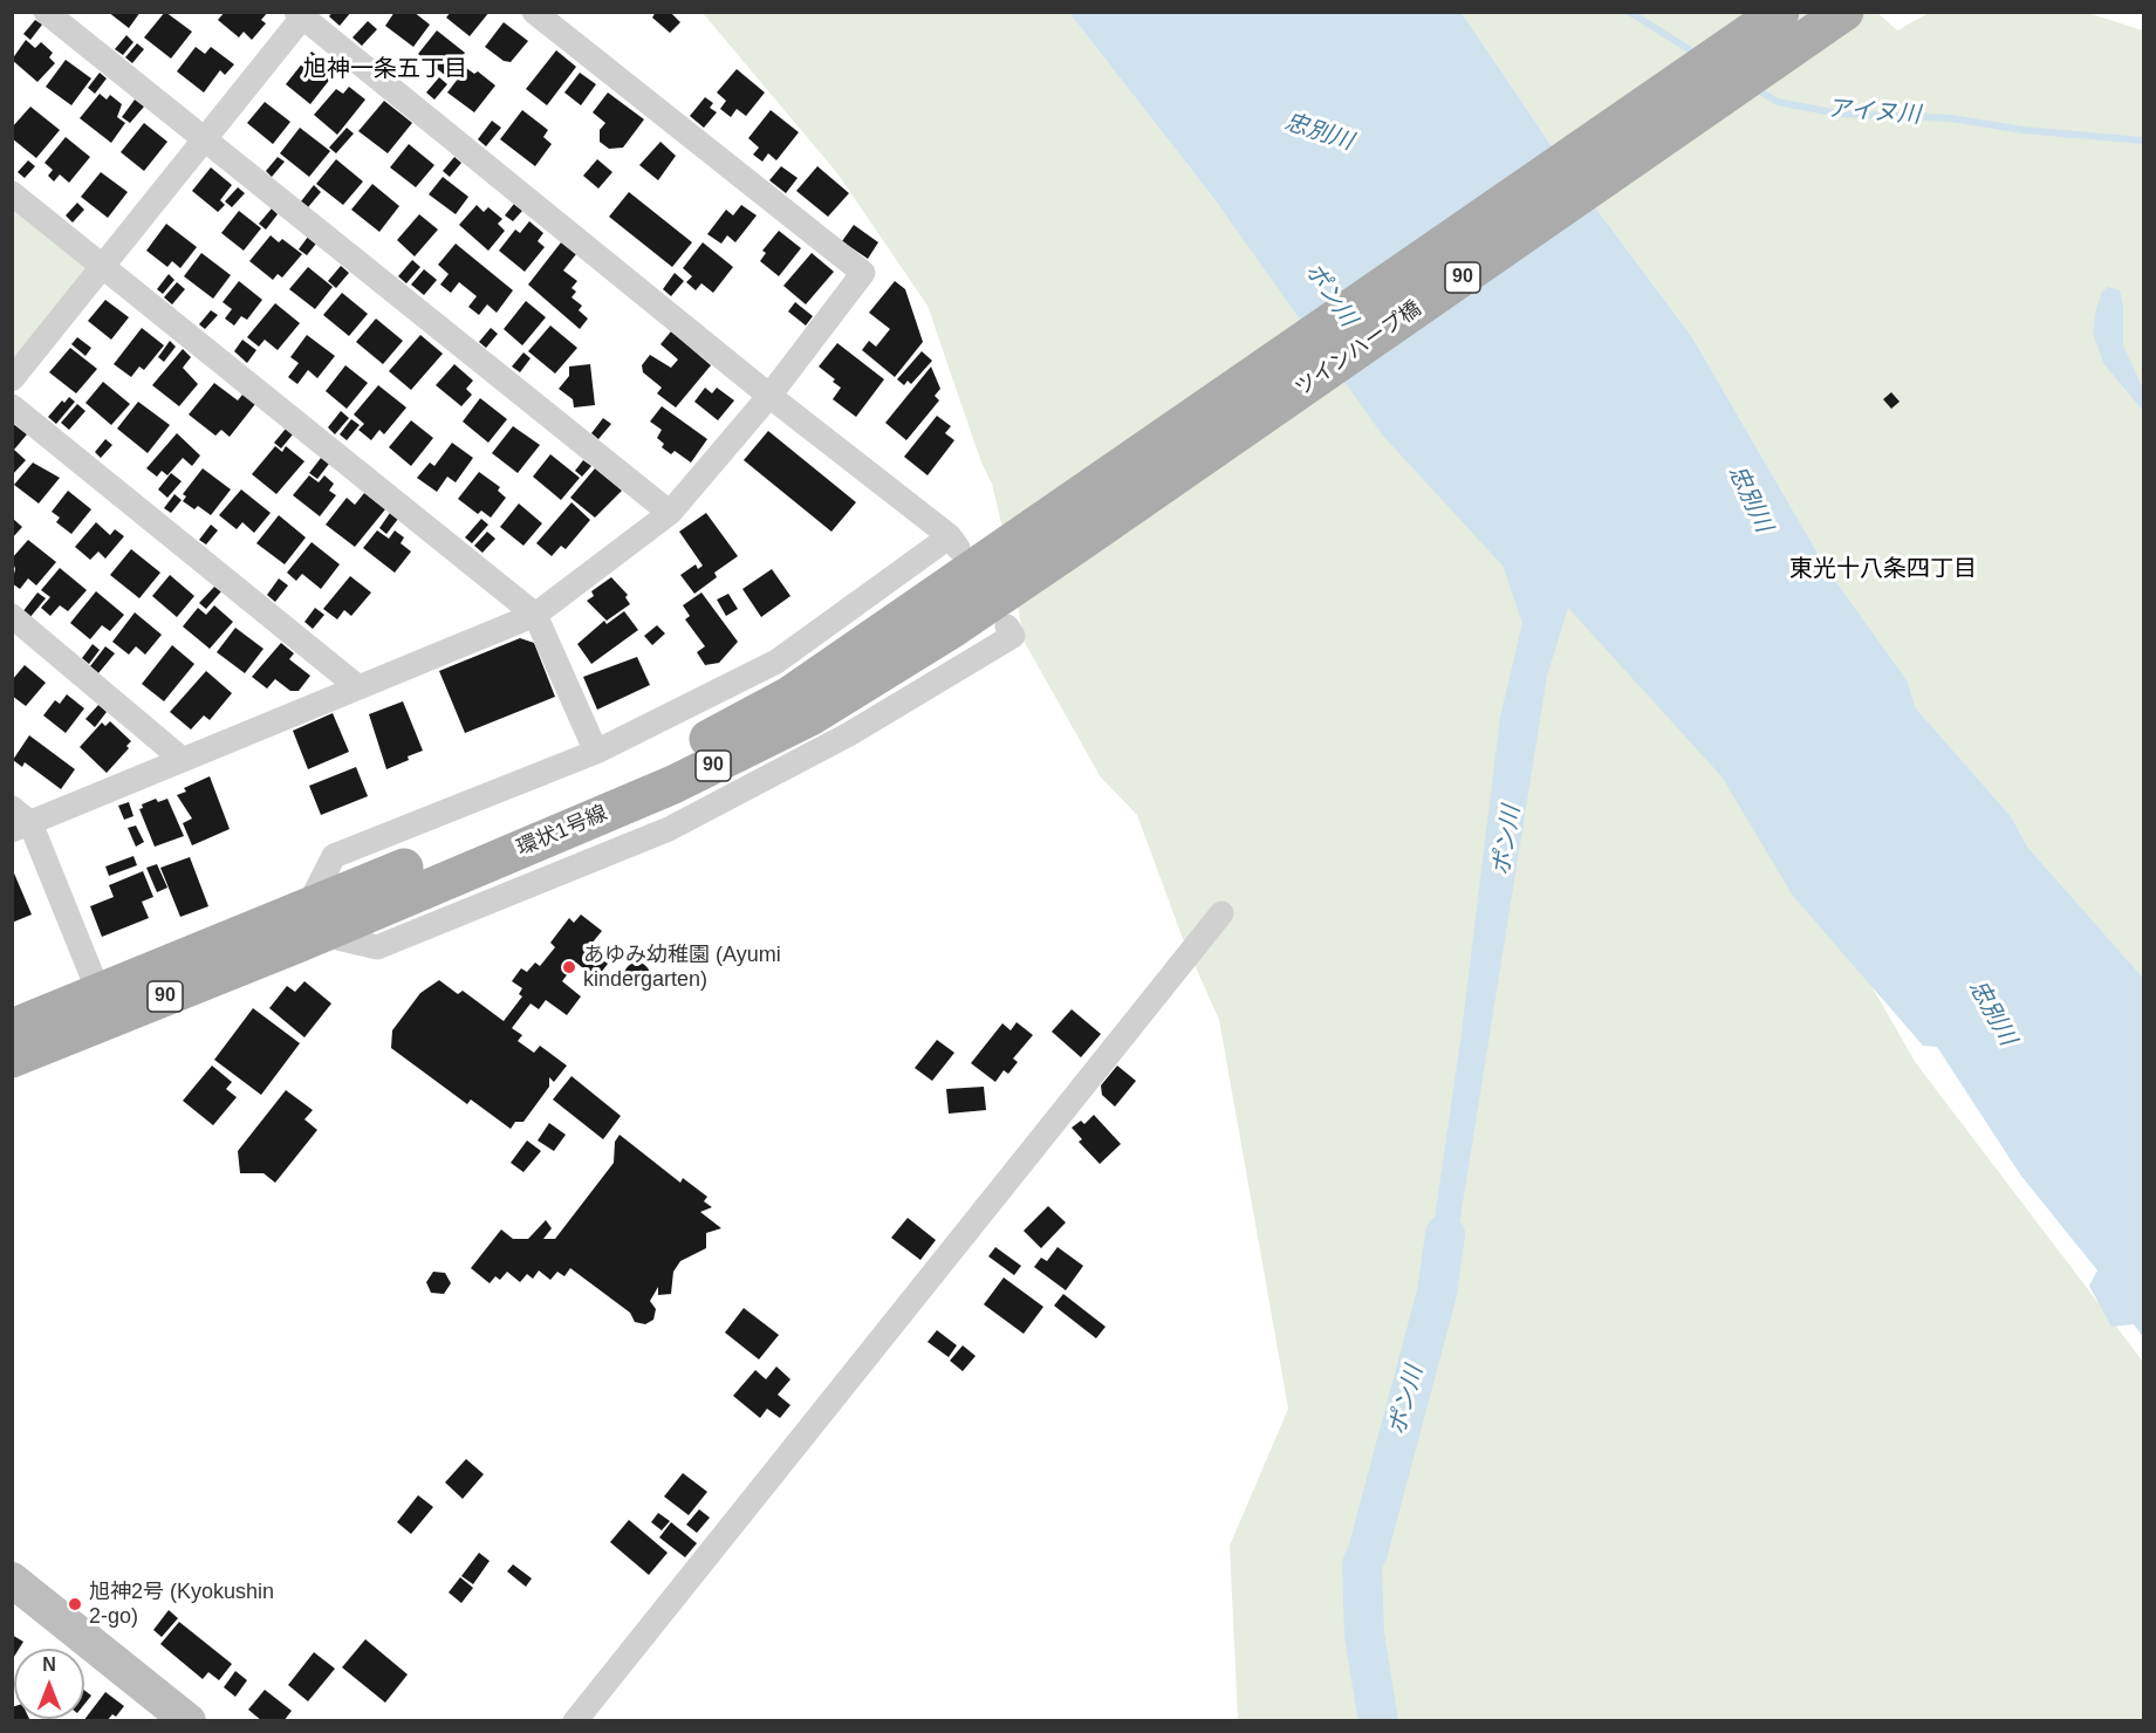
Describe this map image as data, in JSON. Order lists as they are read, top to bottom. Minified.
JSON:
{"streets":{"main road":["90","ツインハープ橋","環状1号線"]},"crossings":[["ツインハープ橋","環状1号線"]],"districts":["旭神一条五丁目","東光十八条四丁目"],"water":["アイヌ川","忠別川","ポン川"],"places":["あゆみ幼稚園 (Ayumi kindergarten)","旭神2号 (Kyokushin 2-go)"],"north":"top"}
